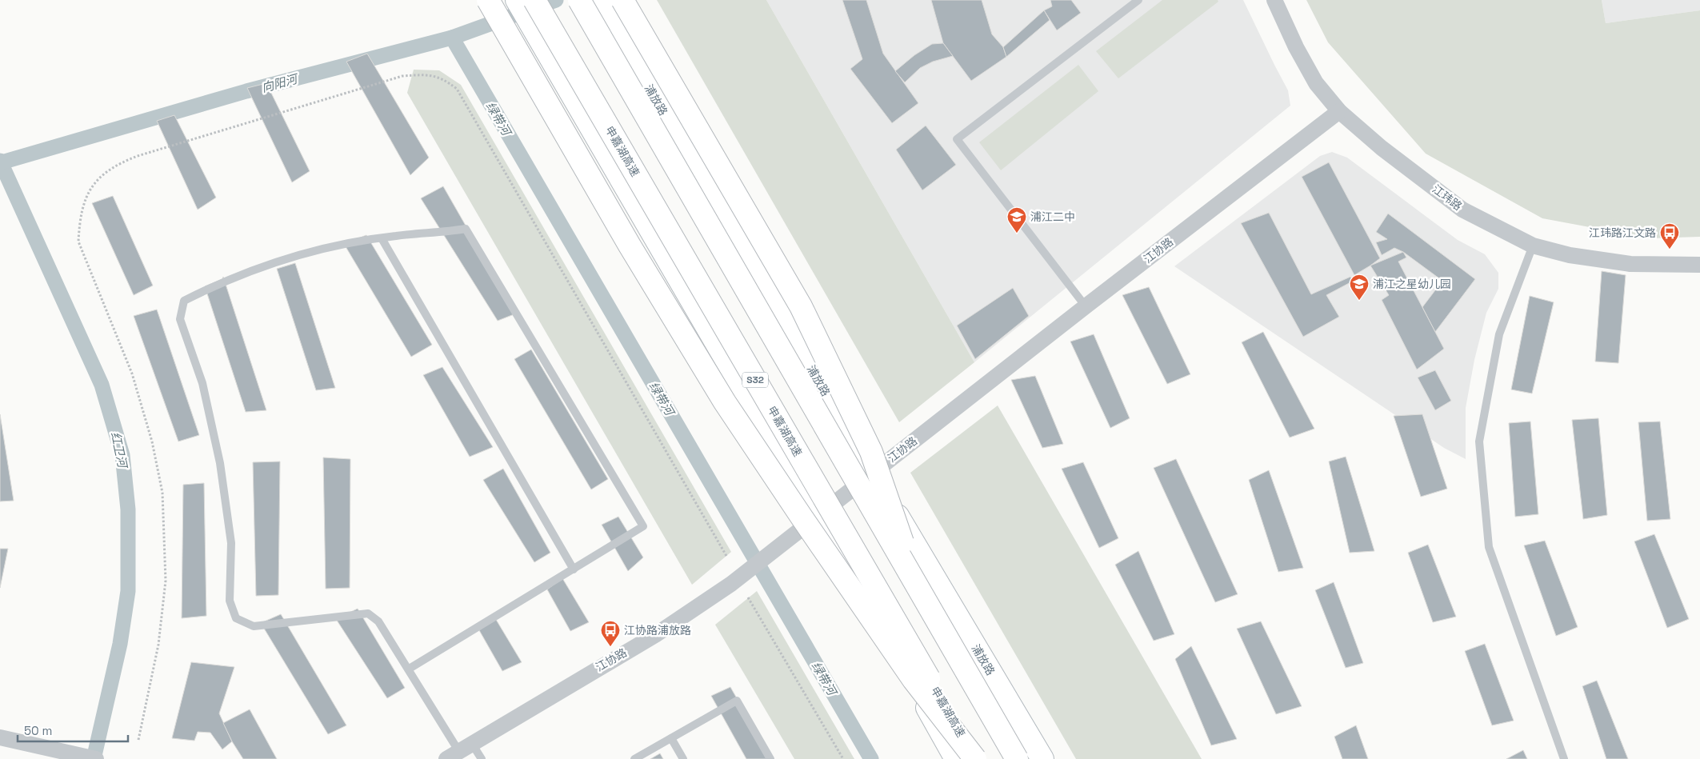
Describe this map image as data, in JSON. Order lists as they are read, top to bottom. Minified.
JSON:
{"streets":{"main road":["浦放路","申嘉湖高速","S32"],"street":["江玮路","江协路"]},"crossings":[["浦放路","江协路"],["江玮路","江协路"]],"water":["向阳河","绿带河","红卫河"],"places":{"school or university":["浦江二中","浦江之星幼儿园"],"bus stop":["江玮路江文路","江协路浦放路"]},"scale_bar":"50 m"}
